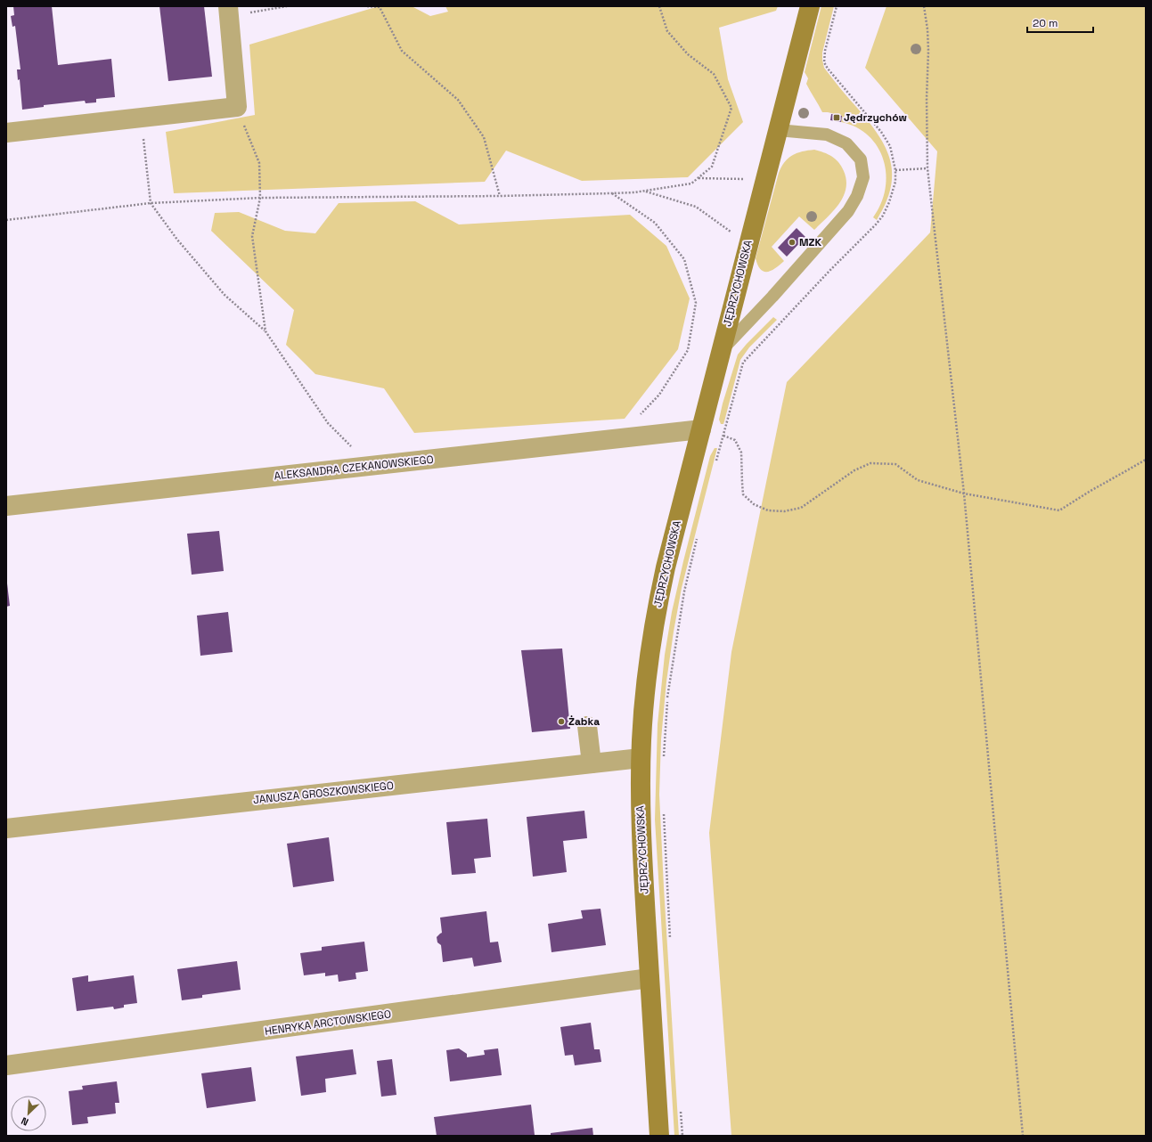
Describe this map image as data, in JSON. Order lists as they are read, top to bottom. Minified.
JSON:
{"streets":{"main road":["JĘDRZYCHOWSKA"],"street":["ALEKSANDRA CZEKANOWSKIEGO","JANUSZA GROSZKOWSKIEGO","HENRYKA ARCTOWSKIEGO"]},"crossings":[["JĘDRZYCHOWSKA","ALEKSANDRA CZEKANOWSKIEGO"],["JĘDRZYCHOWSKA","JANUSZA GROSZKOWSKIEGO"],["JĘDRZYCHOWSKA","HENRYKA ARCTOWSKIEGO"]],"places":{"transit":["Jędrzychów"],"other":["MZK","Żabka"]},"scale_bar":"20 m","north":"bottom left"}
